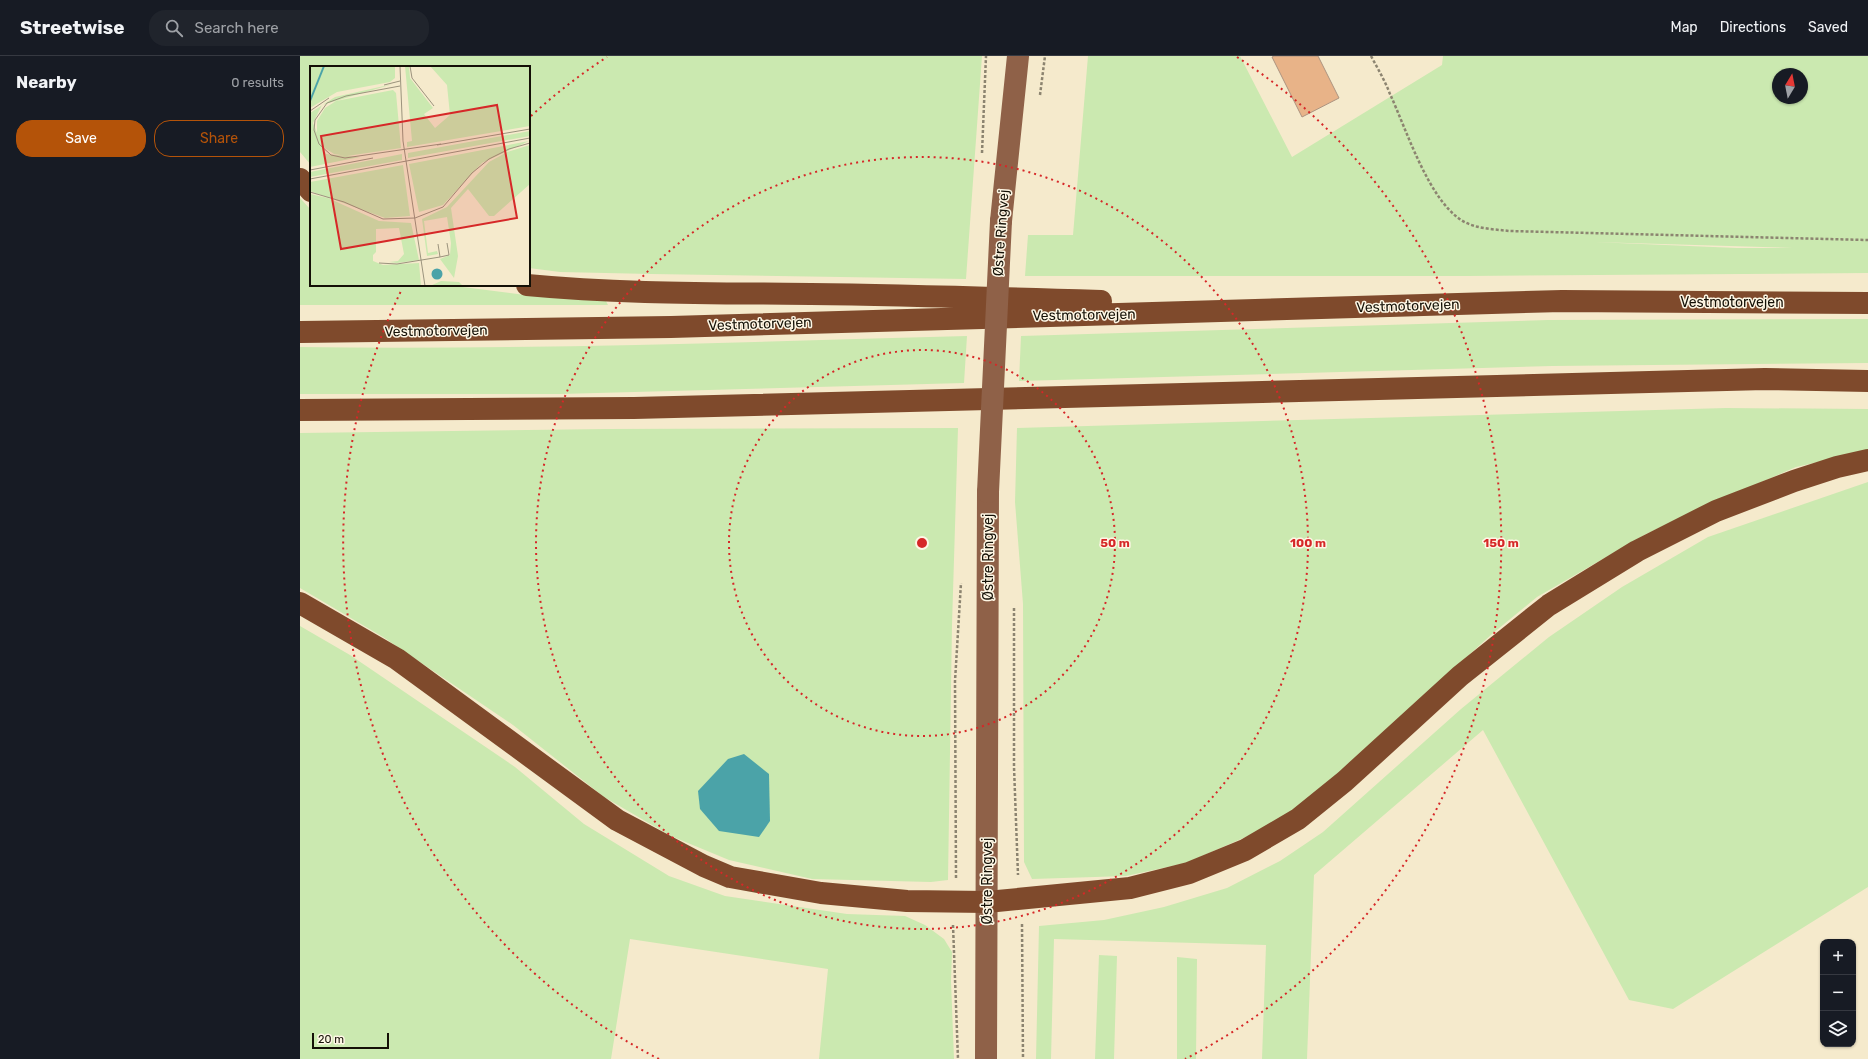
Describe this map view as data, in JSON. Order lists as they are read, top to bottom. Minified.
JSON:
{"streets":{"highway":["Vestmotorvejen"],"main road":["Østre Ringvej"]},"scale_bar":"20 m","north":"top","page":{"header":"Streetwise","search":"Search here","nav":["Map","Directions","Saved"],"heading":["Nearby","0 results"],"buttons":["Save","Share"],"map_buttons":["+","−"],"scale":"20 m"},"rings":["50 m","100 m","150 m"]}
